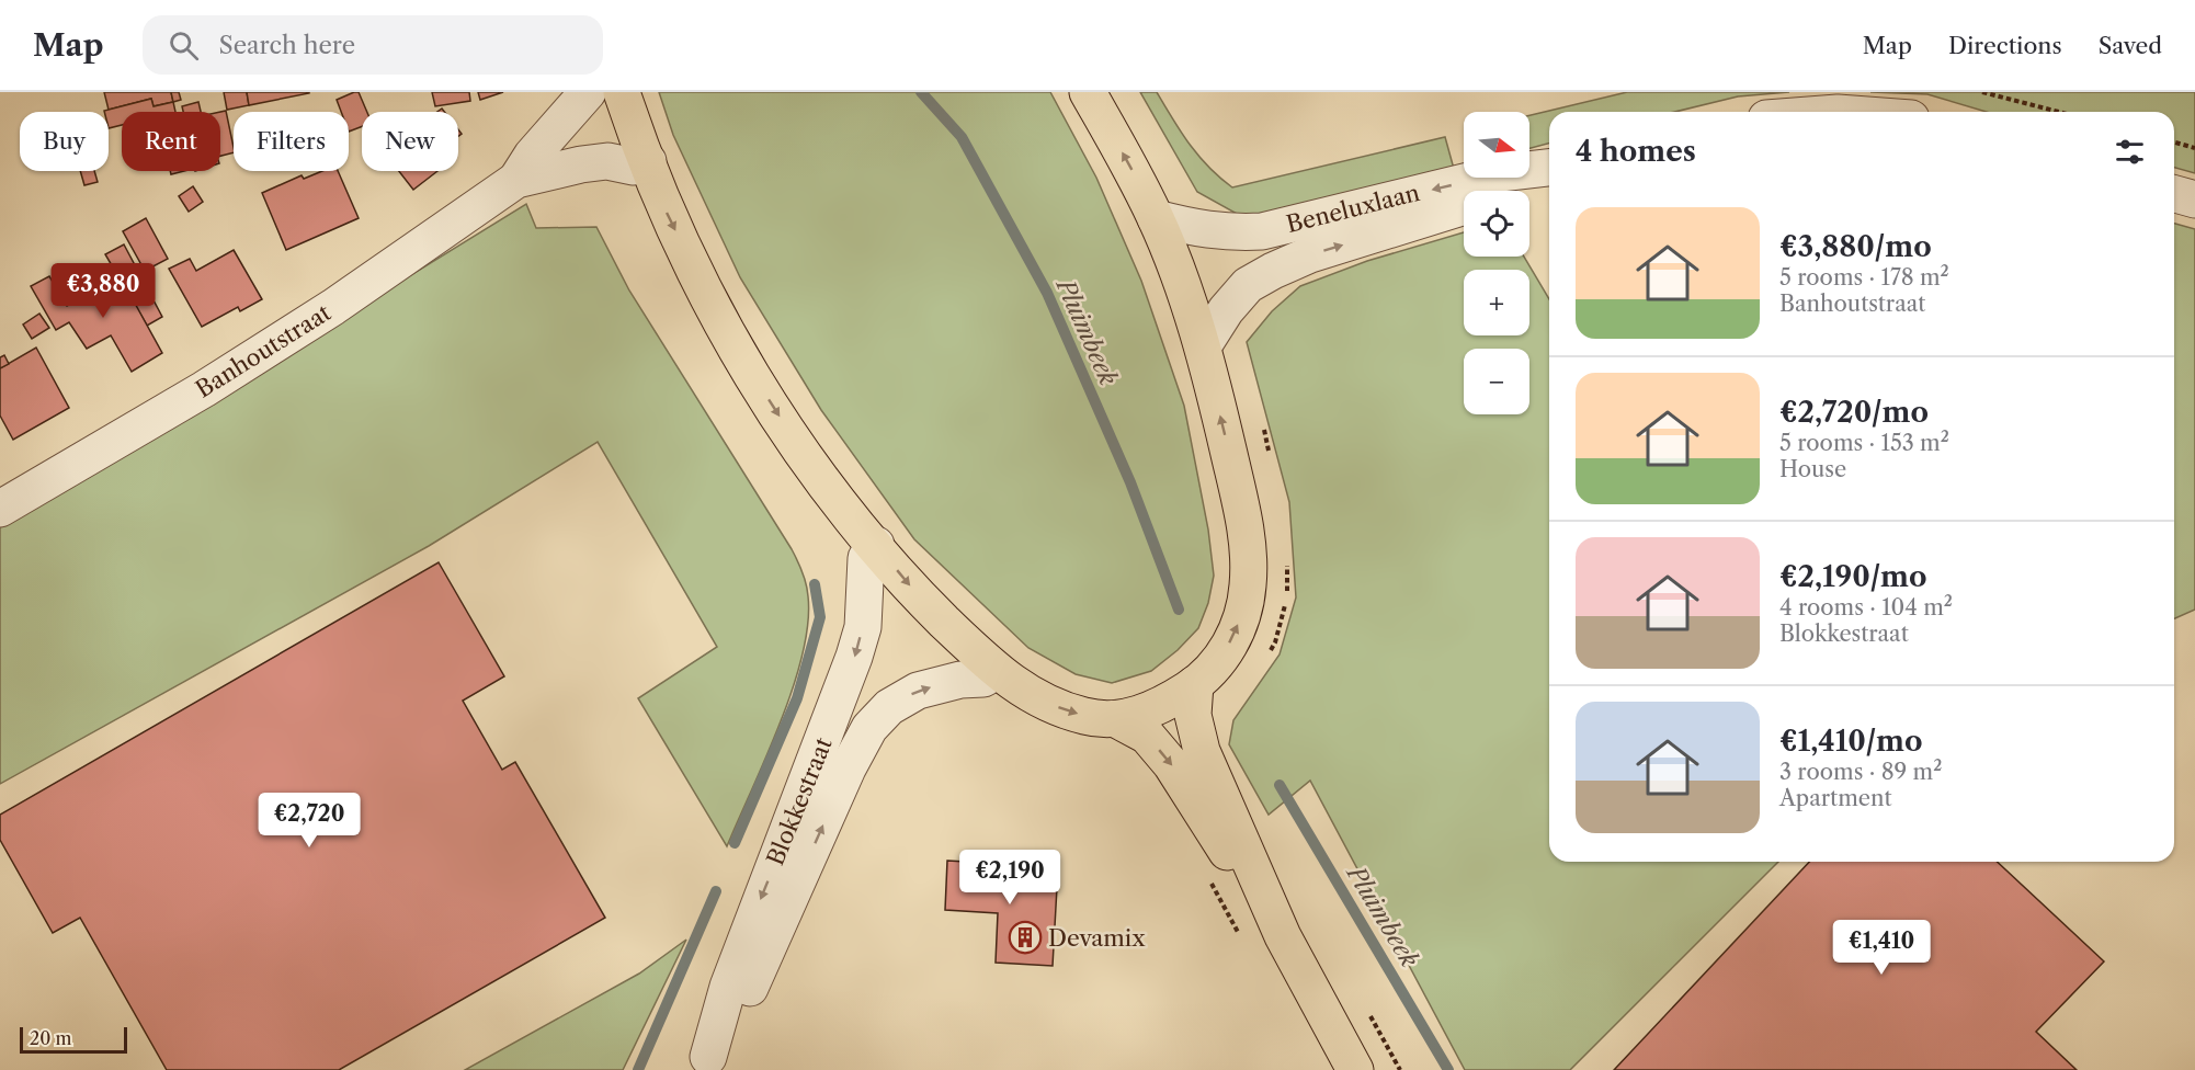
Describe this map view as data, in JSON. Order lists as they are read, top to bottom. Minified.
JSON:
{"streets":{"street":["Beneluxlaan","Banhoutstraat","Blokkestraat"]},"water":["Pluimbeek"],"places":{"building":["Devamix"]},"scale_bar":"20 m","north":"right","page":{"header":"Map","search":"Search here","nav":["Map","Directions","Saved"],"map_buttons":["+","−"],"chip":["Buy","Rent","Filters","New"],"heading":"4 homes","list":[{"name":"€3,880/mo","note":"5 rooms · 178 m² · Banhoutstraat"},{"name":"€2,720/mo","note":"5 rooms · 153 m² · House"},{"name":"€2,190/mo","note":"4 rooms · 104 m² · Blokkestraat"},{"name":"€1,410/mo","note":"3 rooms · 89 m² · Apartment"}],"price":["€3,880","€2,720","€2,190","€1,410"],"scale":"20 m"}}
